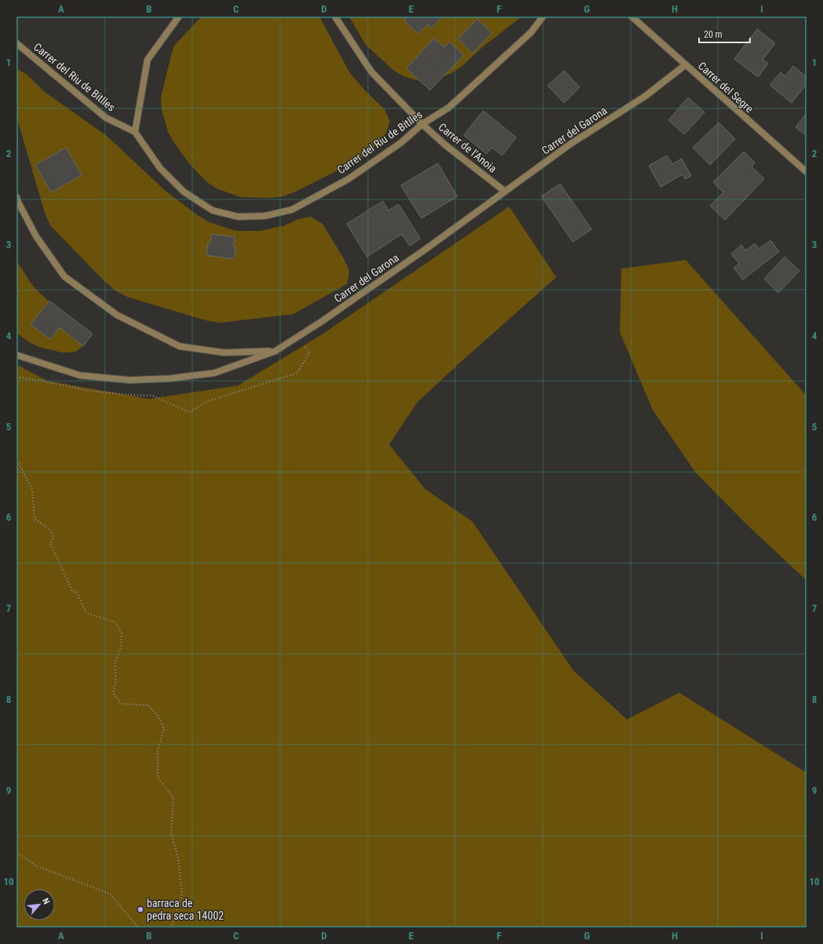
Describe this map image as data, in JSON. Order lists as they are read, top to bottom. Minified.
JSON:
{"streets":{"street":["Carrer del Riu de Bitlles","Carrer del Segre","Carrer del Garona","Carrer de l'Anoia"]},"crossings":[["Carrer del Riu de Bitlles","Carrer de l'Anoia"],["Carrer del Segre","Carrer del Garona"],["Carrer del Garona","Carrer de l'Anoia"]],"places":["barraca de pedra seca 14002"],"scale_bar":"20 m","north":"top right","grid":{"columns":["A","B","C","D","E","F","G","H","I"],"rows":["1","2","3","4","5","6","7","8","9","10"]}}
